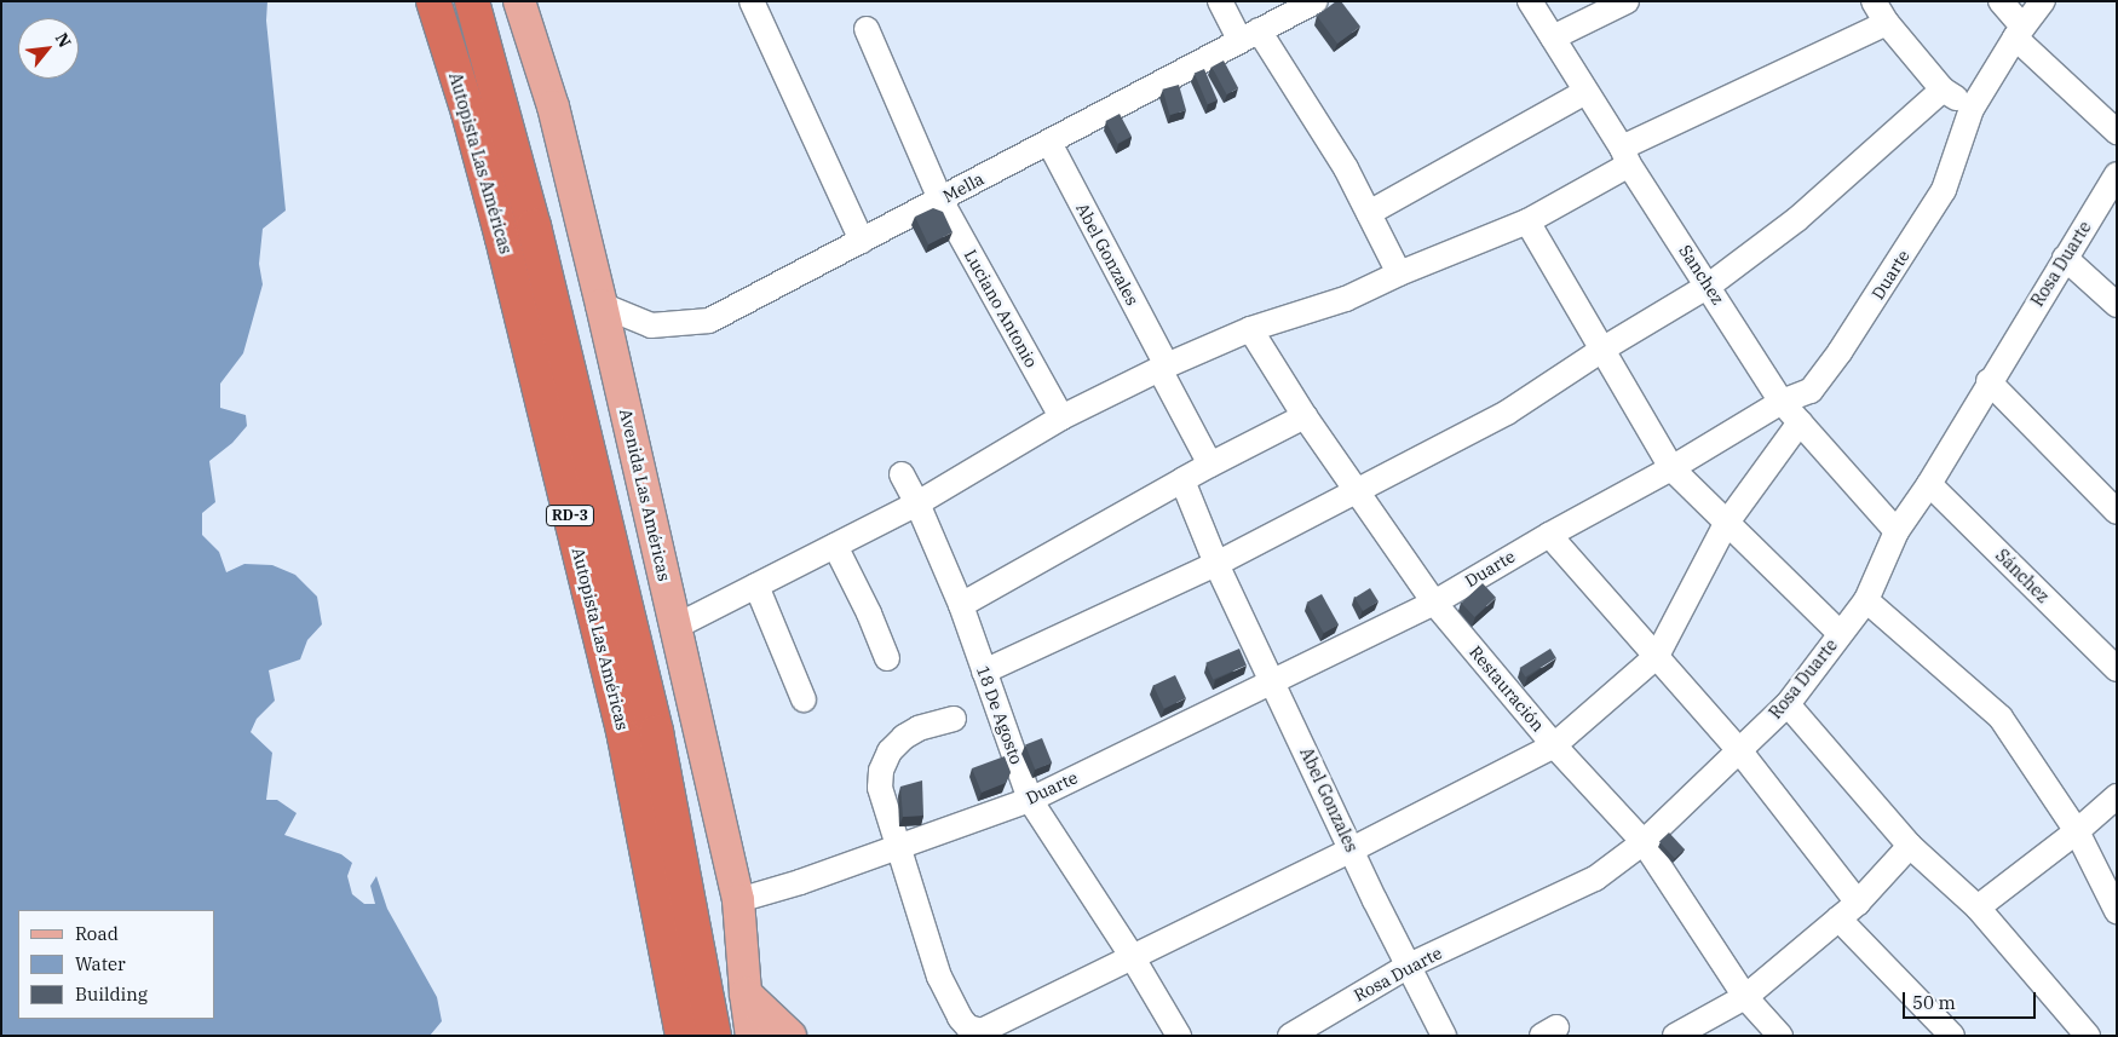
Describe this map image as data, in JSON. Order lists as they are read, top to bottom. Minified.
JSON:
{"streets":{"highway":["Autopista Las Américas","RD-3"],"main road":["Avenida Las Américas"],"street":["Mella","Abel Gonzales","Rosa Duarte","Sanchez","Duarte","Luciano Antonio","Sánchez","Restauración","18 De Agosto"]},"crossings":[["Mella","Abel Gonzales"],["Mella","Luciano Antonio"],["Mella","Avenida Las Américas"],["Abel Gonzales","Rosa Duarte"],["Abel Gonzales","Duarte"],["Rosa Duarte","Sanchez"],["Rosa Duarte","Sánchez"],["Rosa Duarte","Restauración"],["Sanchez","Duarte"],["Duarte","Avenida Las Américas"],["Duarte","Restauración"],["Duarte","18 De Agosto"]],"legend":["Road","Water","Building"],"scale_bar":"50 m","north":"top right"}
